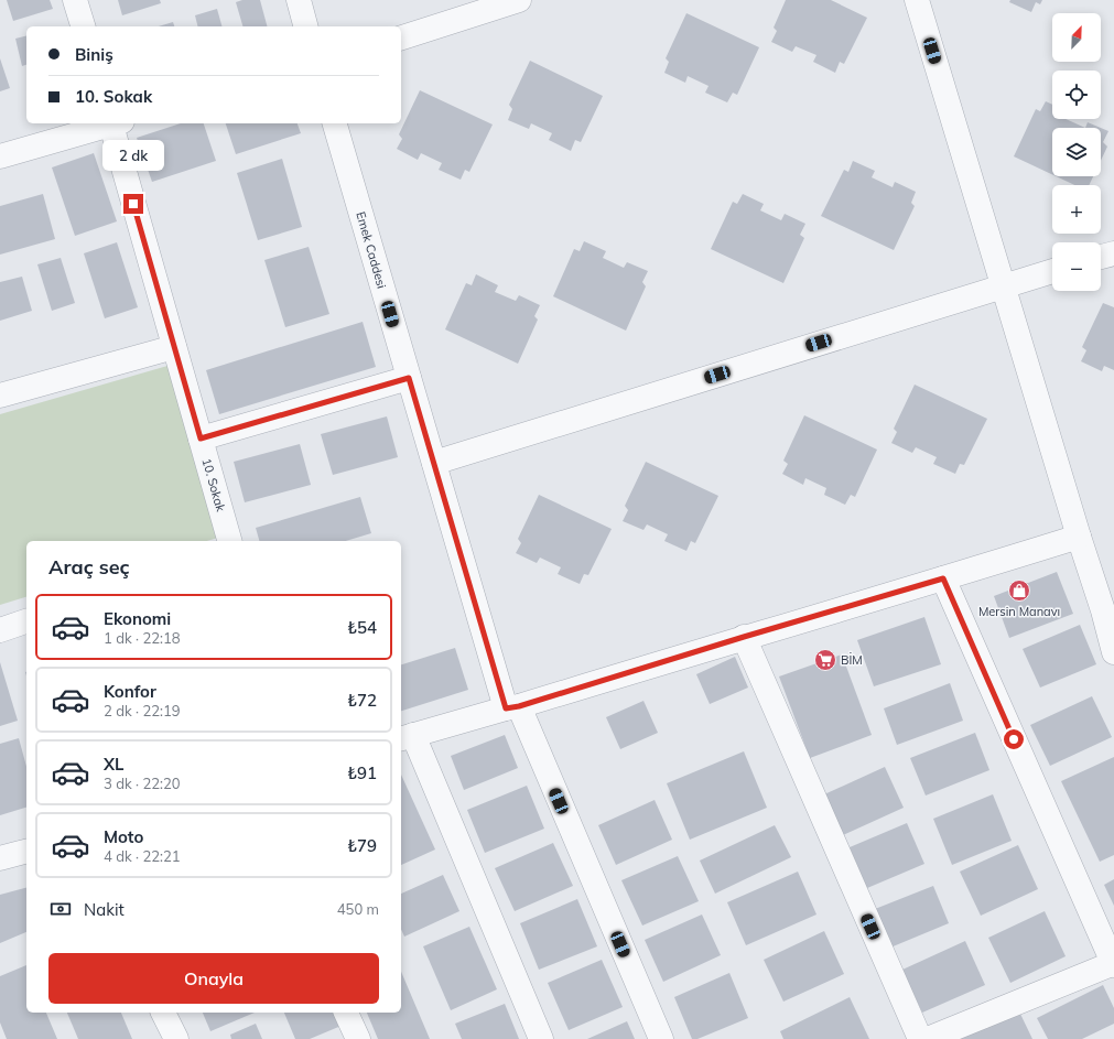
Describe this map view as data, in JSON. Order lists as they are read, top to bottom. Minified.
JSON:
{"streets":{"street":["Emek Caddesi","10. Sokak"]},"places":{"shop":["Mersin Manavı"],"supermarket":["BİM"]},"north":"top right","page":{"map_buttons":["+","−"],"banner":["Biniş","10. Sokak"],"bubble":"2 dk","heading":"Araç seç","list":[{"name":"Ekonomi","note":"1 dk · 22:18","value":"₺54"},{"name":"Konfor","note":"2 dk · 22:19","value":"₺72"},{"name":"XL","note":"3 dk · 22:20","value":"₺91"},{"name":"Moto","note":"4 dk · 22:21","value":"₺79"}],"pay":["Nakit","450 m"],"buttons":"Onayla"}}
